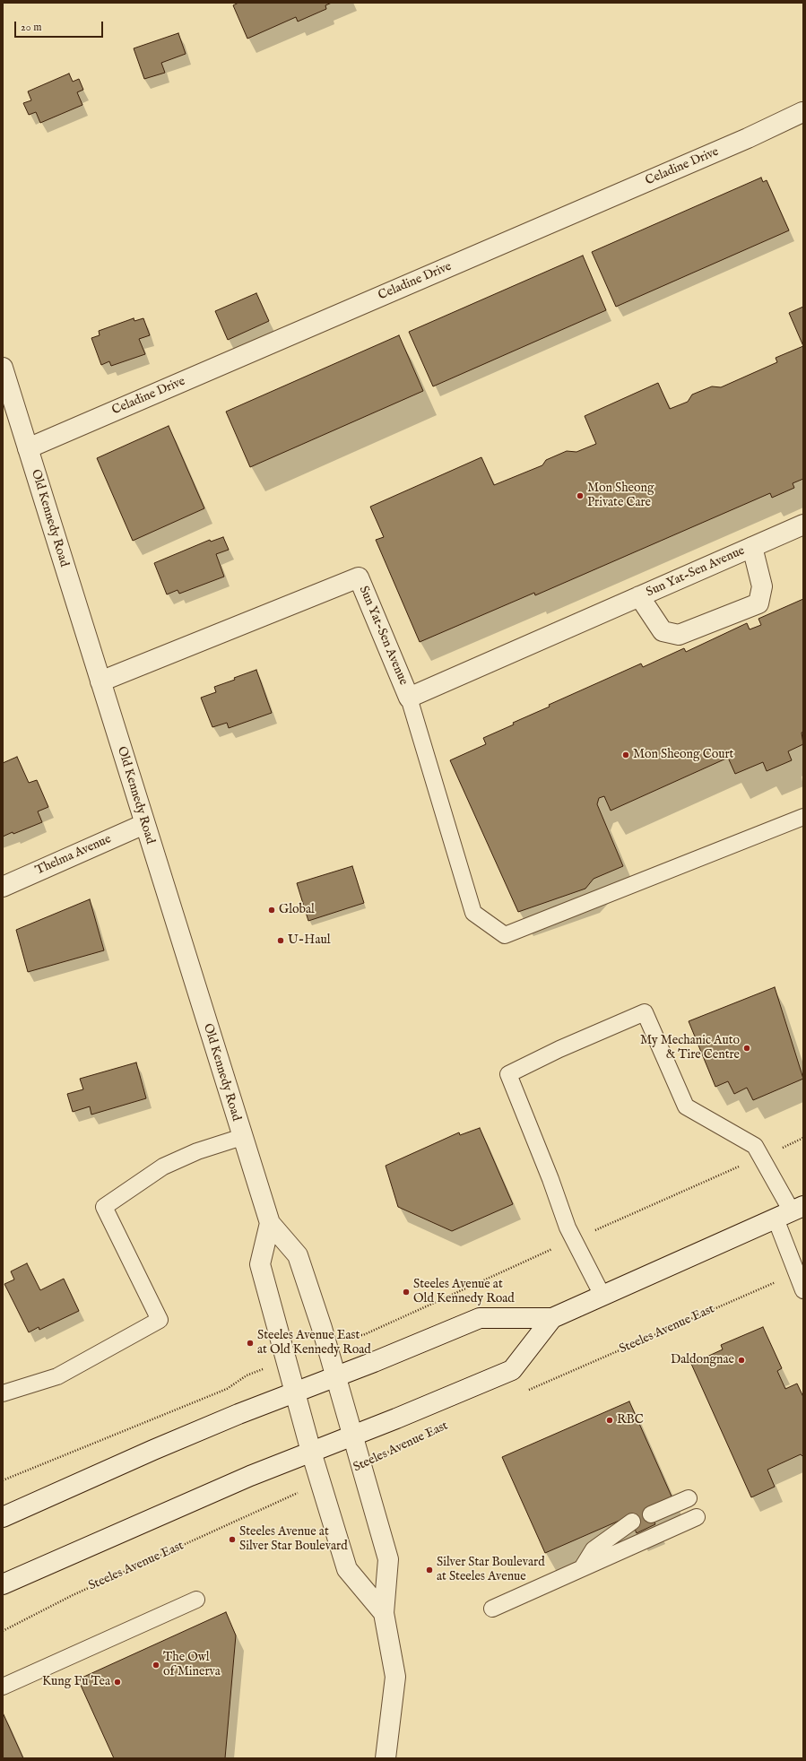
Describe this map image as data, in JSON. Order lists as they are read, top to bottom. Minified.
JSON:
{"streets":{"street":["Celadine Drive","Old Kennedy Road","Sun Yat-Sen Avenue","Thelma Avenue"],"path":["Steeles Avenue East"]},"crossings":[["Celadine Drive","Old Kennedy Road"],["Old Kennedy Road","Sun Yat-Sen Avenue"],["Old Kennedy Road","Thelma Avenue"],["Old Kennedy Road","Steeles Avenue East"]],"places":["Mon Sheong Private Care","Mon Sheong Court","Global","U-Haul","My Mechanic Auto & Tire Centre","Steeles Avenue at Old Kennedy Road","Steeles Avenue East at Old Kennedy Road","Daldongnae","RBC","Steeles Avenue at Silver Star Boulevard","Silver Star Boulevard at Steeles Avenue","The Owl of Minerva","Kung Fu Tea"],"scale_bar":"20 m"}
